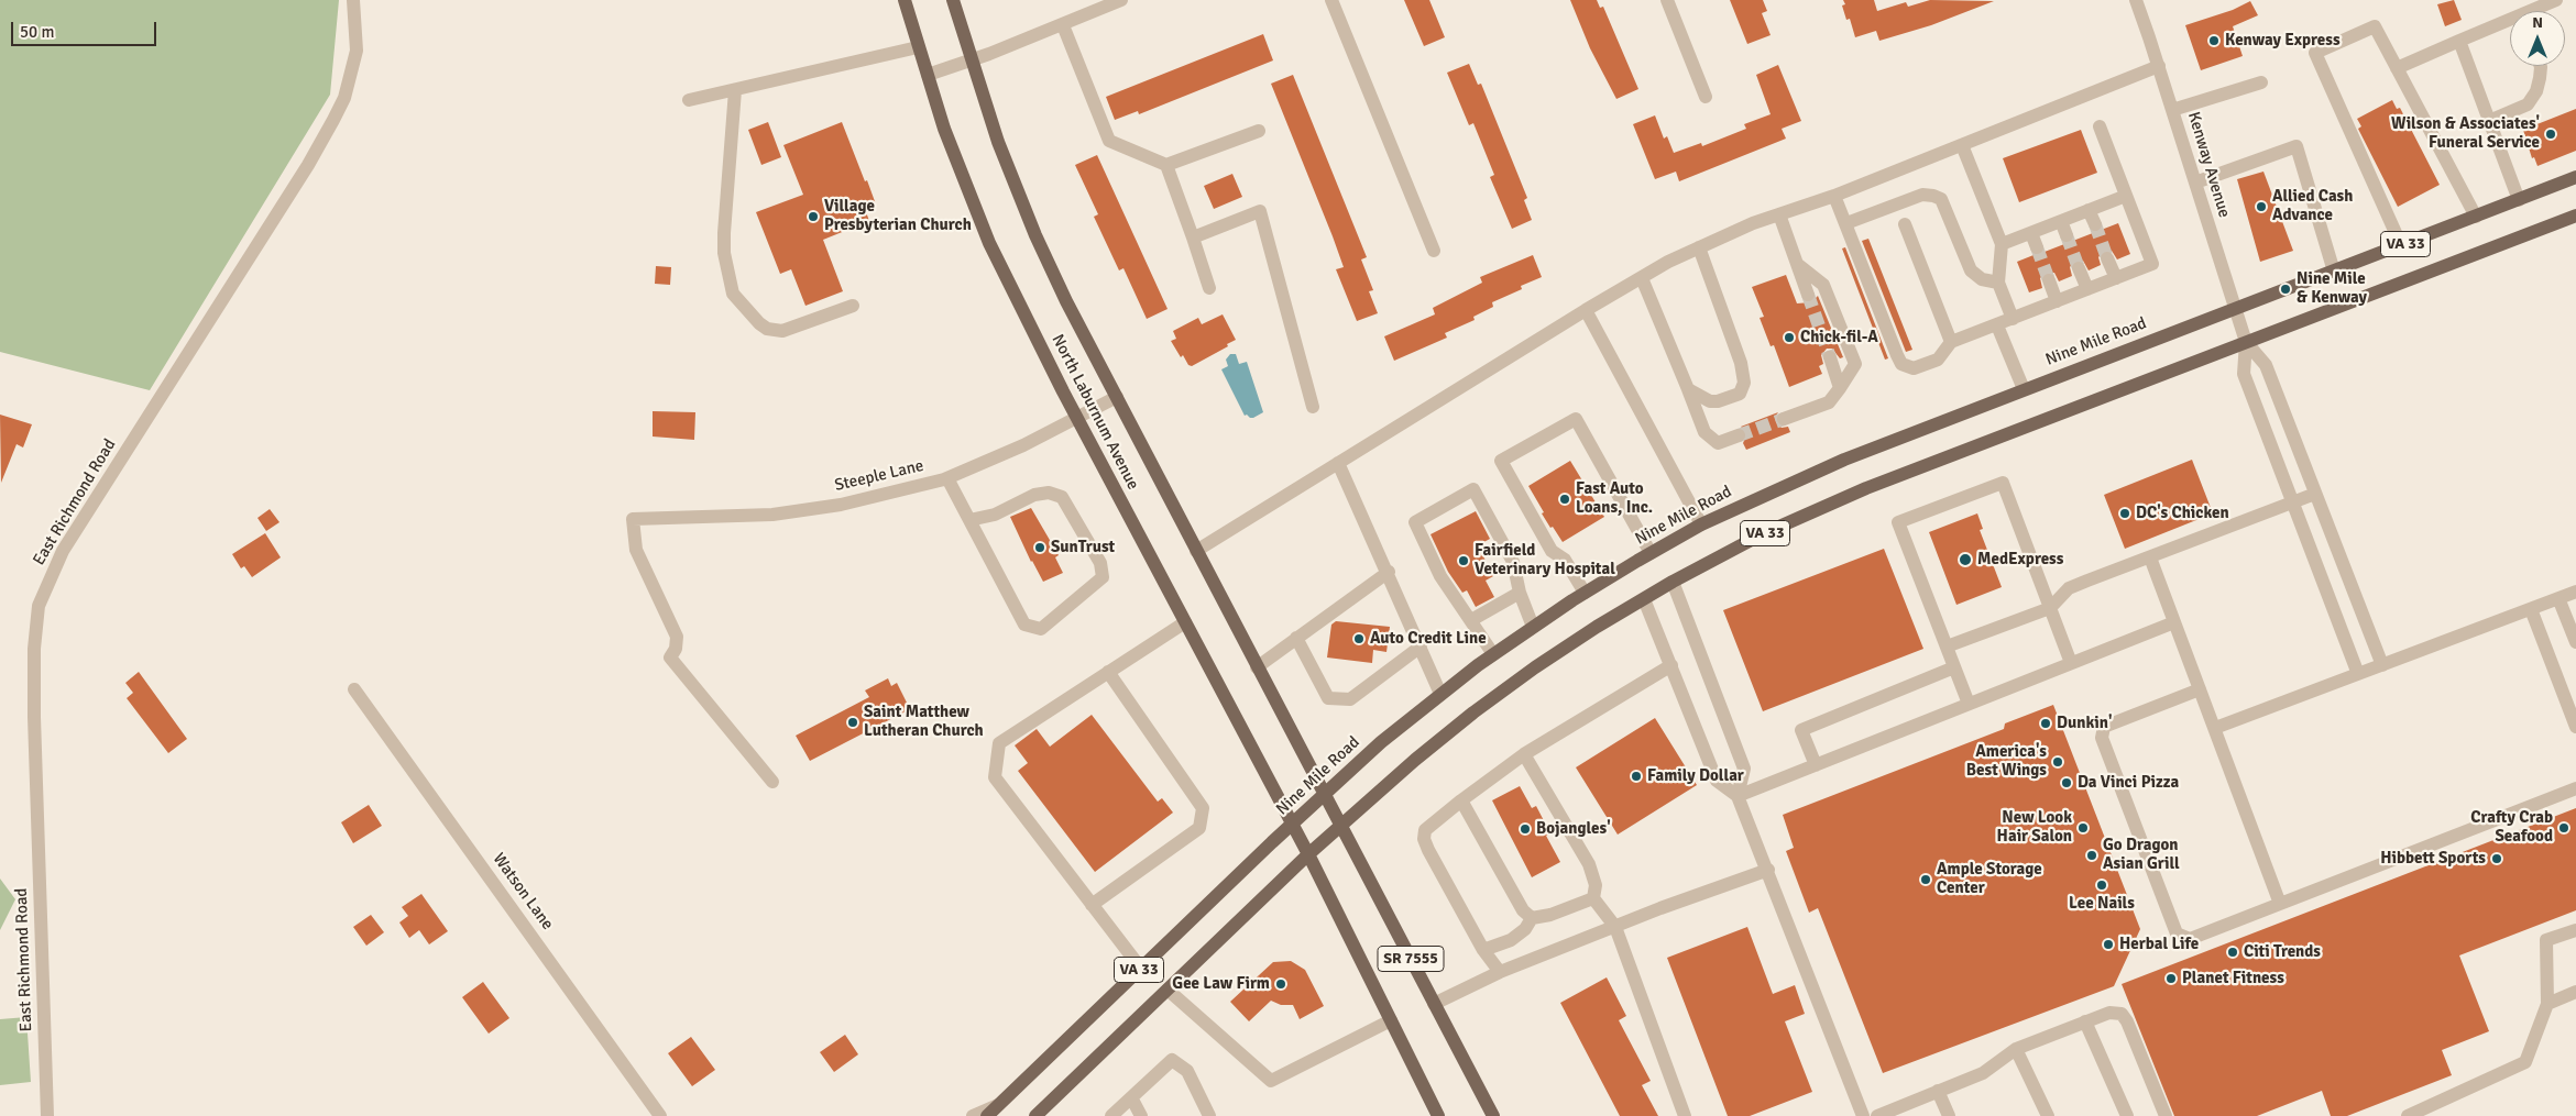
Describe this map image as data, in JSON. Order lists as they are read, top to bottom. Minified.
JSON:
{"streets":{"main road":["VA 33","Nine Mile Road","North Laburnum Avenue","SR 7555"],"street":["Kenway Avenue","Steeple Lane","East Richmond Road","Watson Lane"]},"crossings":[["Kenway Avenue","VA 33"],["Kenway Avenue","Nine Mile Road"],["VA 33","North Laburnum Avenue"],["VA 33","SR 7555"],["Nine Mile Road","North Laburnum Avenue"],["North Laburnum Avenue","Steeple Lane"],["North Laburnum Avenue","SR 7555"]],"places":["Kenway Express","Wilson & Associates' Funeral Service","Allied Cash Advance","Village Presbyterian Church","Nine Mile & Kenway","Chick-fil-A","Fast Auto Loans, Inc.","DC's Chicken","SunTrust","MedExpress","Fairfield Veterinary Hospital","Auto Credit Line","Saint Matthew Lutheran Church","Dunkin'","America's Best Wings","Family Dollar","Da Vinci Pizza","New Look Hair Salon","Crafty Crab Seafood","Bojangles'","Go Dragon Asian Grill","Hibbett Sports","Ample Storage Center","Lee Nails","Herbal Life","Citi Trends","Planet Fitness","Gee Law Firm"],"scale_bar":"50 m","north":"top"}
